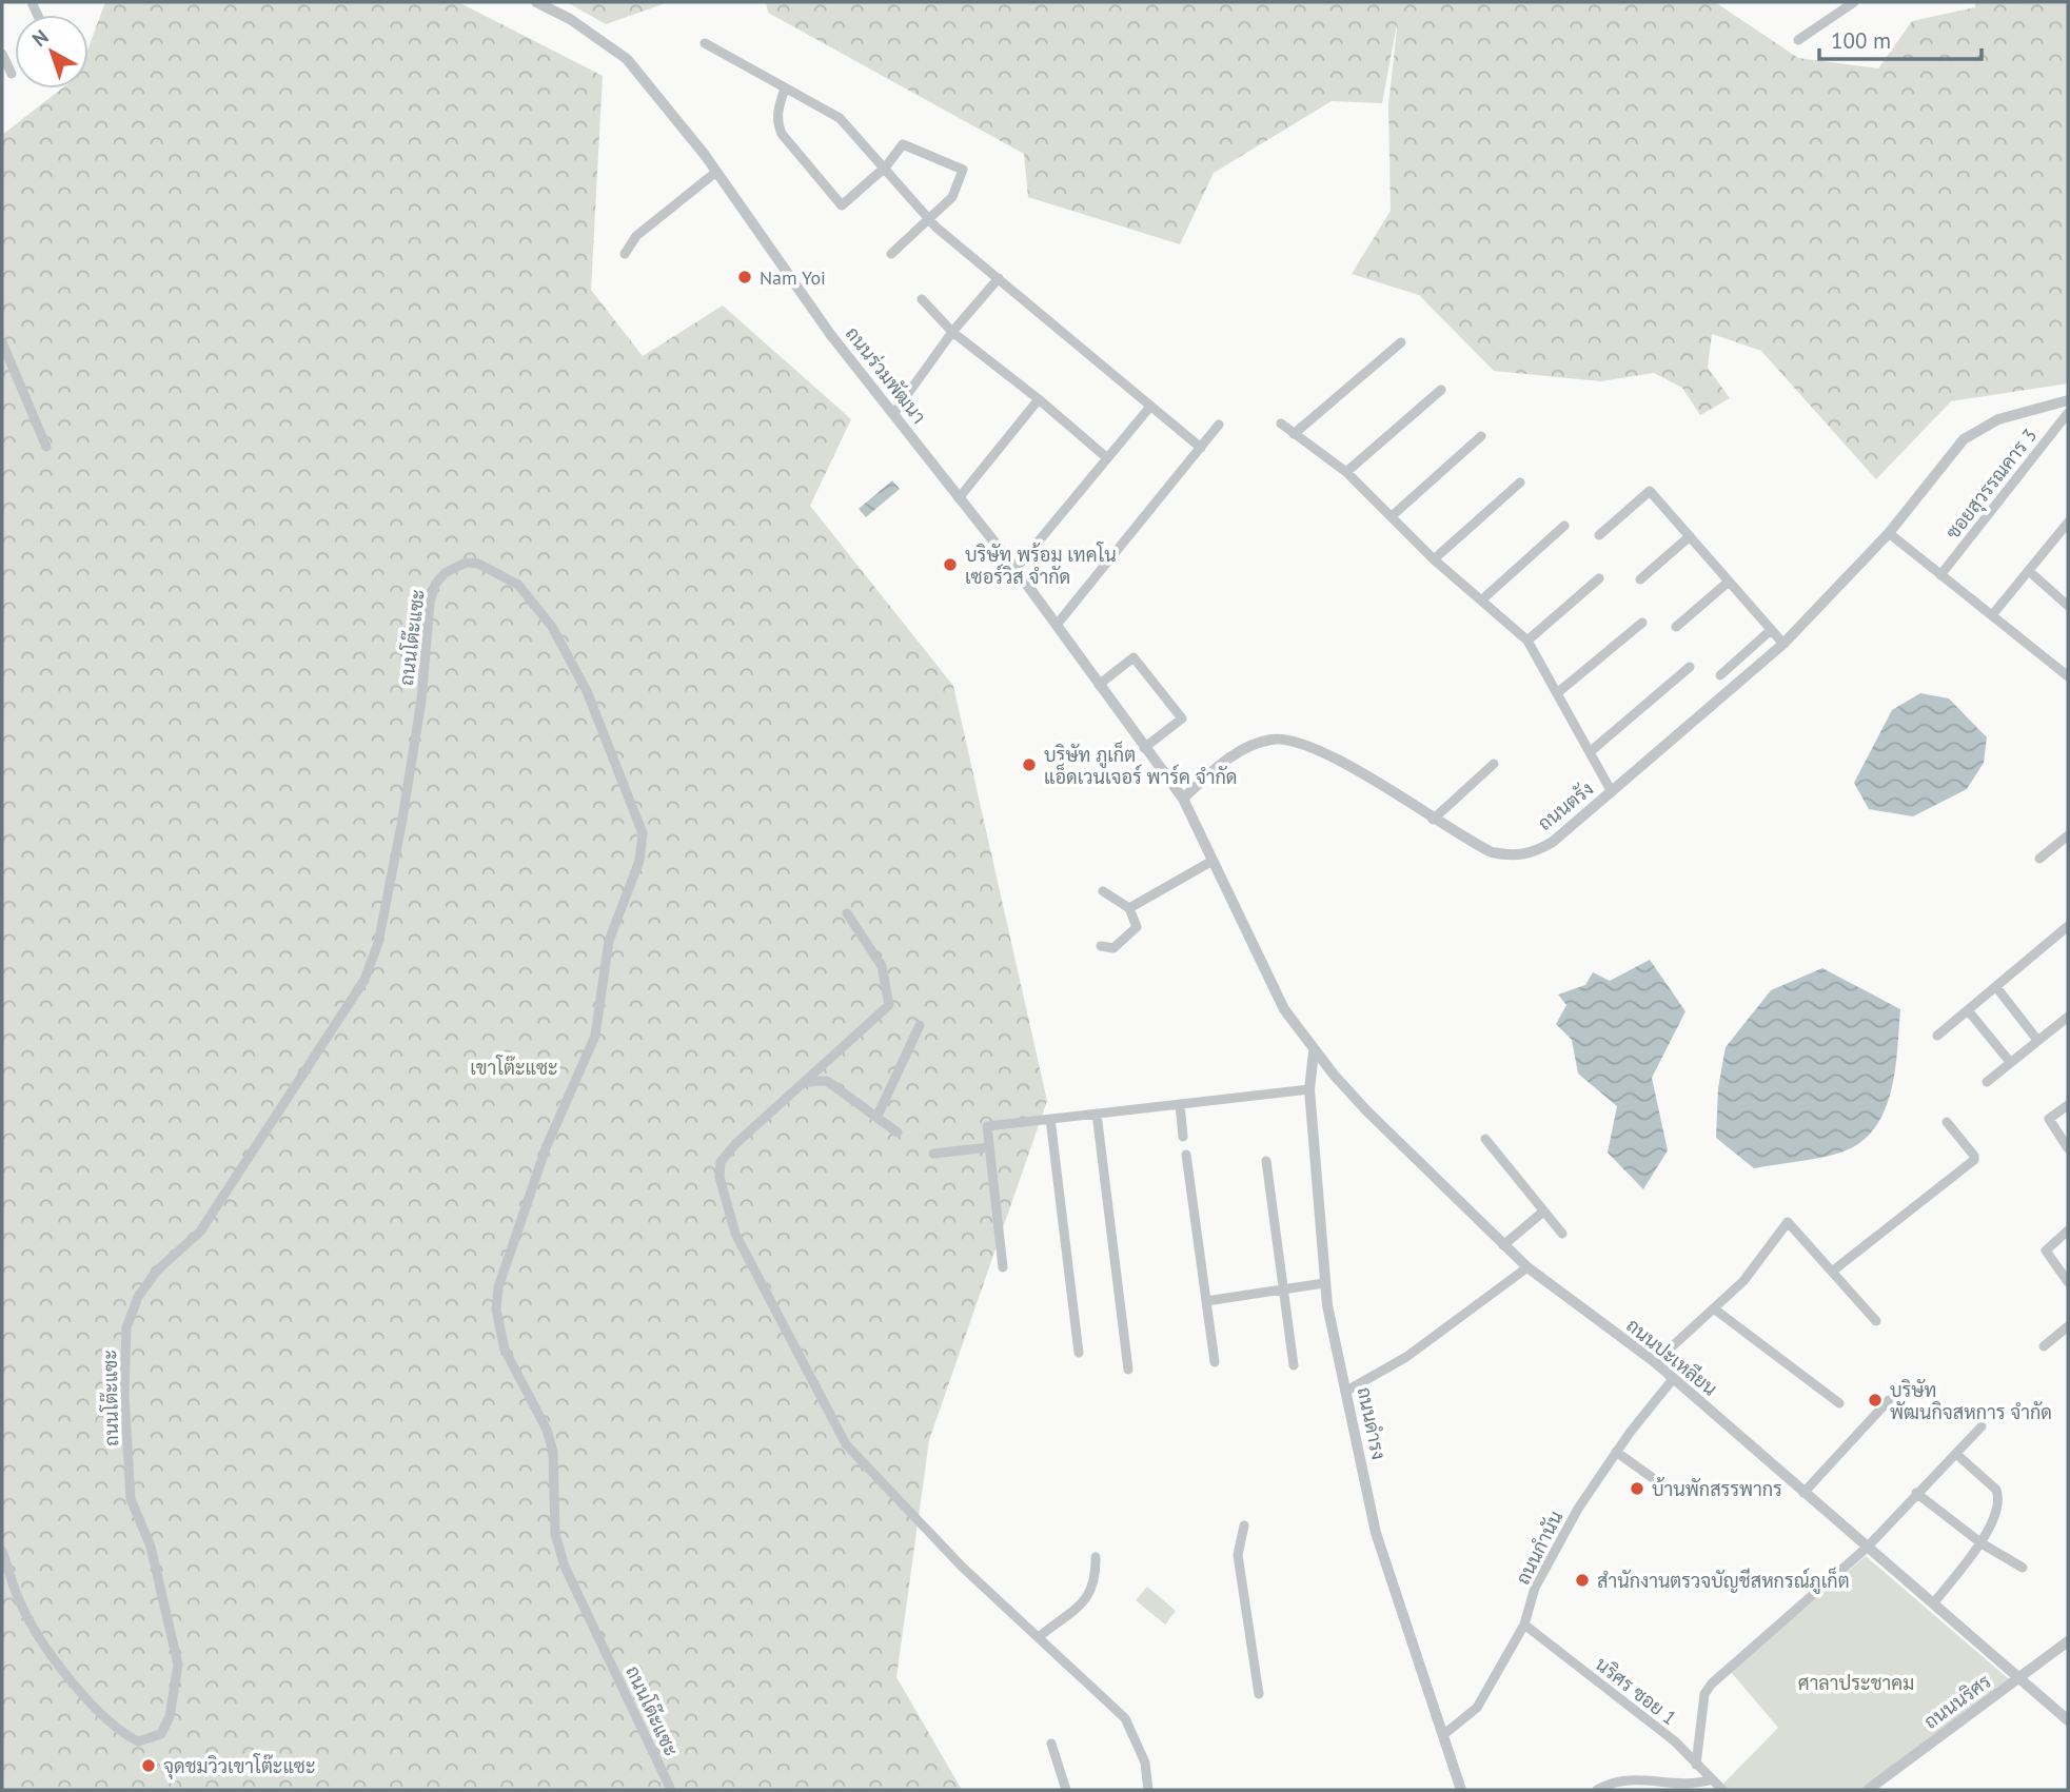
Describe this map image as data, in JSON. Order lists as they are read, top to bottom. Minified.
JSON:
{"streets":{"street":["ถนนร่วมพัฒนา","ซอยสุวรรณคาร 3","ถนนโต๊ะแซะ","ถนนตรัง","ถนนปะเหลียน","ถนนดำรง","ถนนกำนัน","นริศร ซอย 1","ถนนนริศร"]},"crossings":[["ถนนร่วมพัฒนา","ถนนตรัง"],["ถนนปะเหลียน","ถนนดำรง"],["ถนนปะเหลียน","ถนนกำนัน"],["ถนนปะเหลียน","ถนนนริศร"],["ถนนดำรง","ถนนกำนัน"],["ถนนกำนัน","นริศร ซอย 1"]],"parks":["เขาโต๊ะแซะ","ศาลาประชาคม"],"places":["Nam Yoi","บริษัท พร้อม เทคโน เซอร์วิส จำกัด","บริษัท ภูเก็ต แอ็ดเวนเจอร์ พาร์ค จำกัด","บริษัท พัฒนกิจสหการ จำกัด","บ้านพักสรรพากร","สำนักงานตรวจบัญชีสหกรณ์ภูเก็ต","จุดชมวิวเขาโต๊ะแซะ"],"scale_bar":"100 m","north":"top left"}
